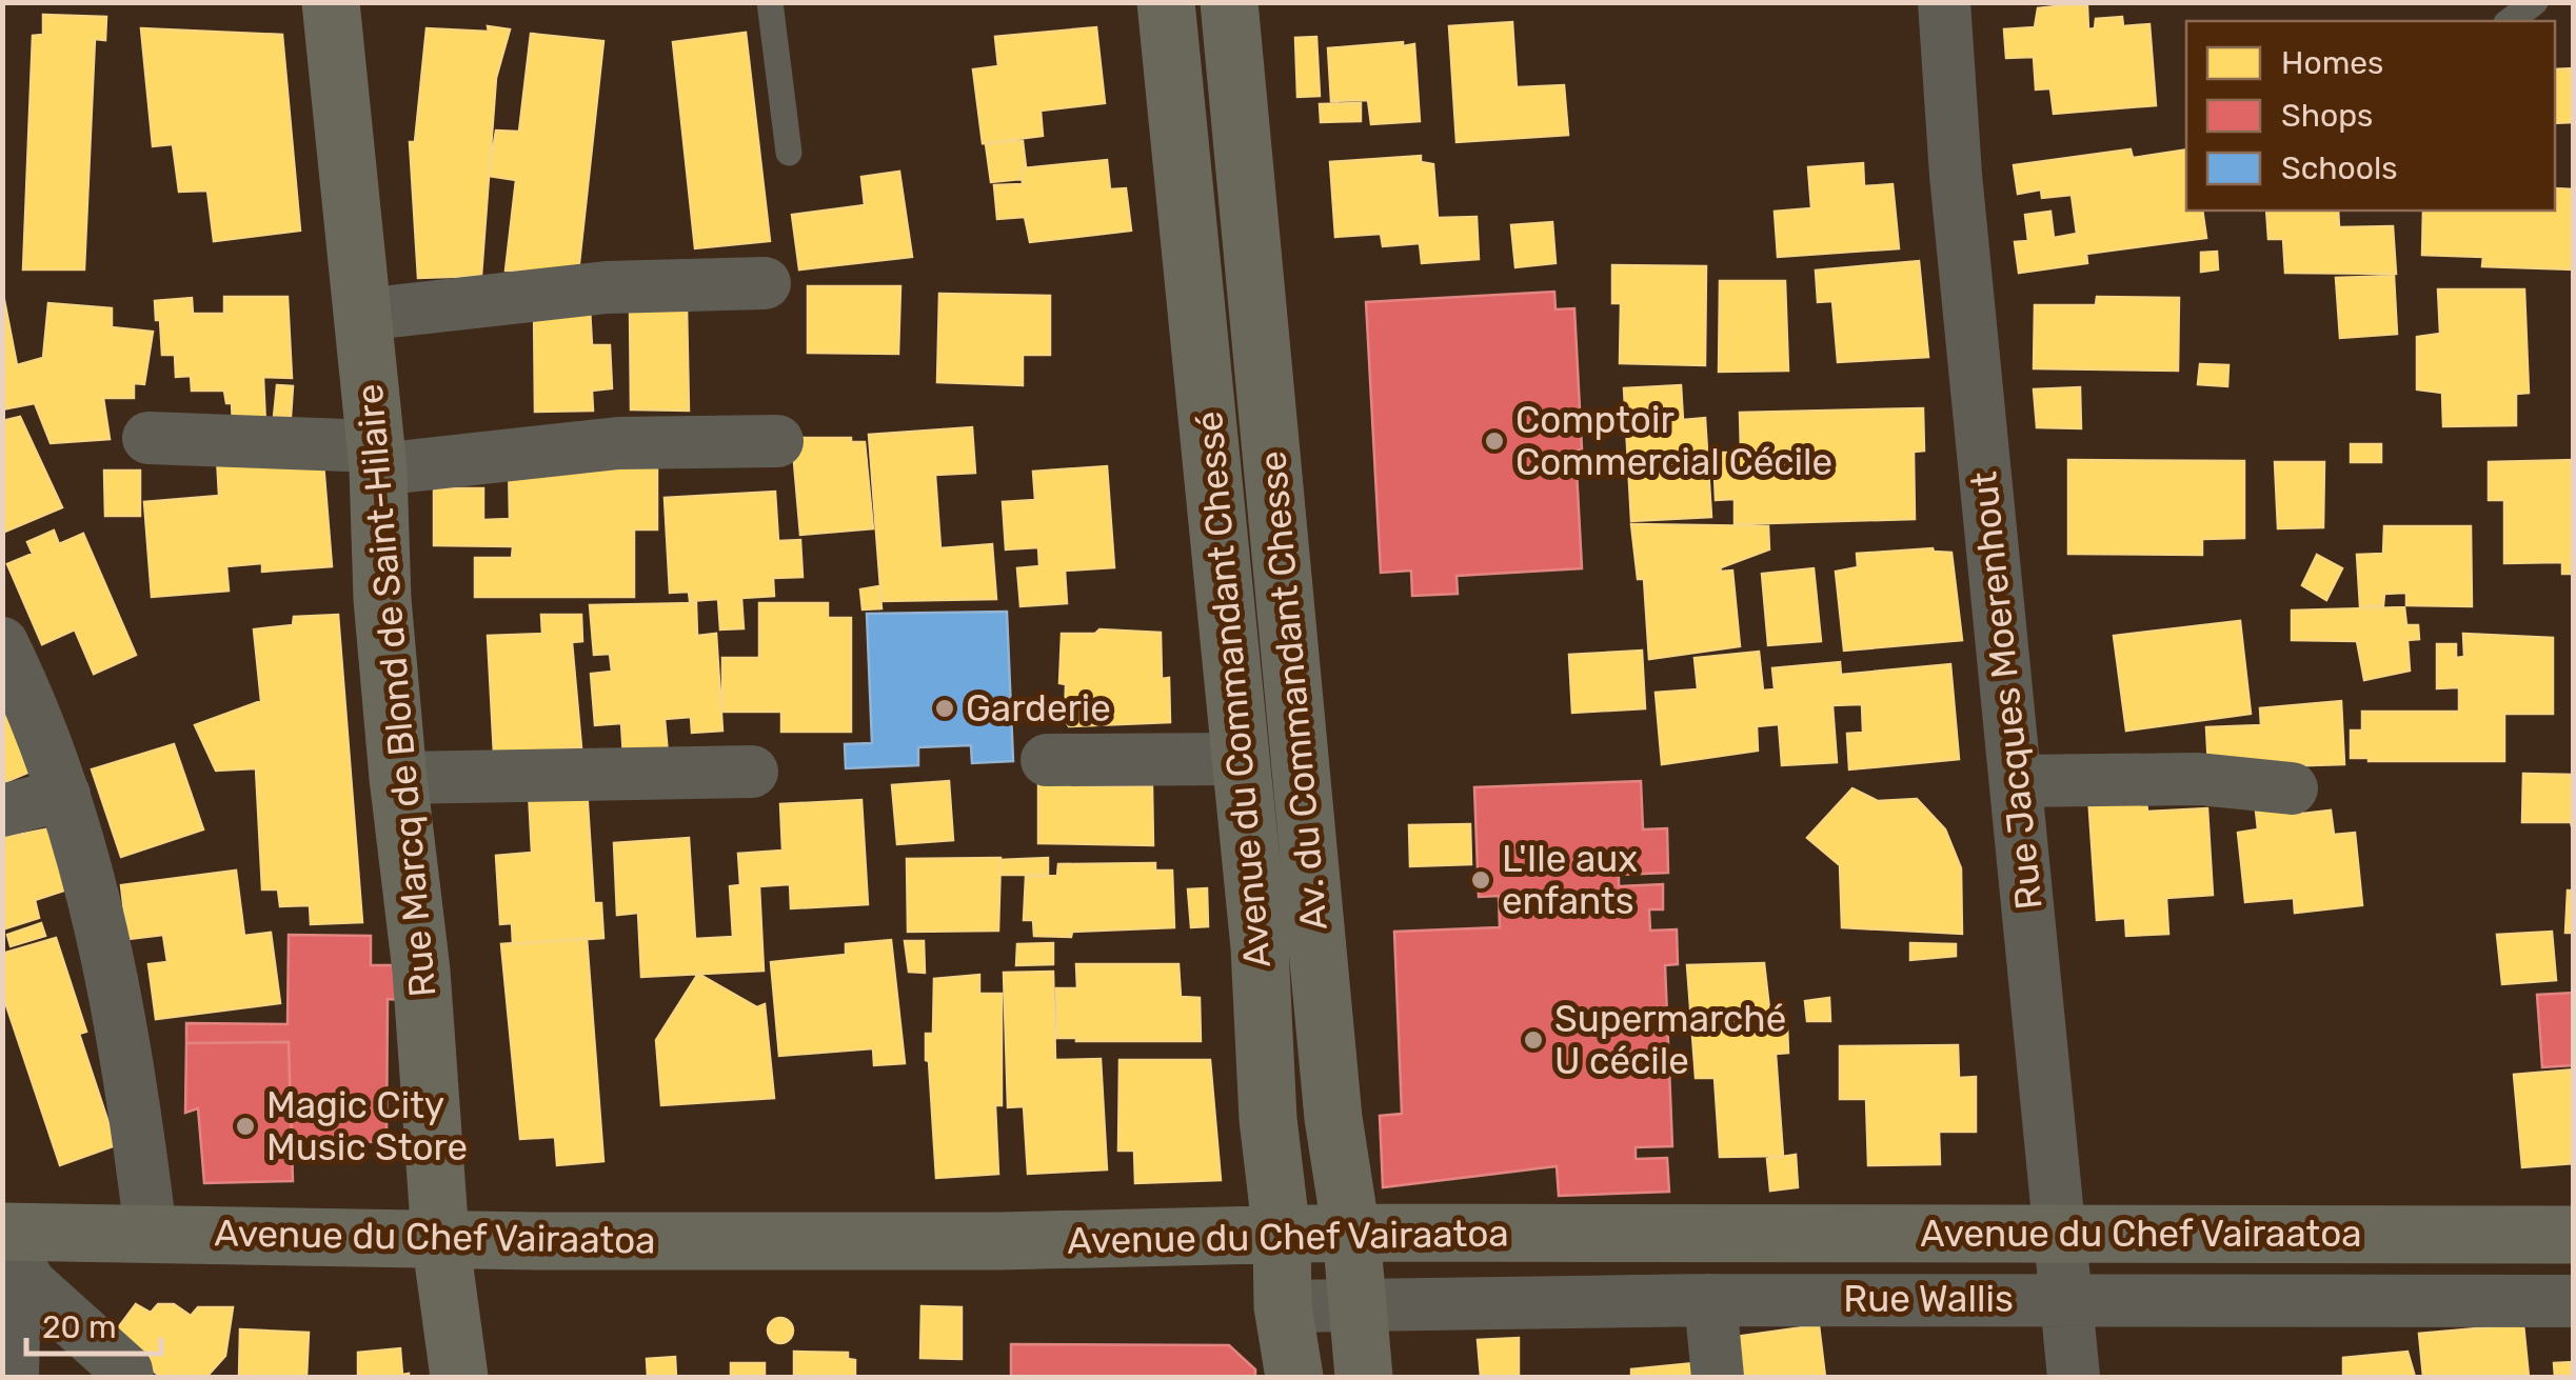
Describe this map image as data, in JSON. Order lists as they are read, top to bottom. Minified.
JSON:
{"streets":{"main road":["Avenue du Commandant Chessé","Rue Marcq de Blond de Saint-Hilaire","Av. du Commandant Chesse","Avenue du Chef Vairaatoa"],"street":["Rue Jacques Moerenhout","Rue Wallis"]},"crossings":[["Avenue du Commandant Chessé","Avenue du Chef Vairaatoa"],["Avenue du Commandant Chessé","Rue Wallis"],["Rue Marcq de Blond de Saint-Hilaire","Avenue du Chef Vairaatoa"],["Av. du Commandant Chesse","Avenue du Chef Vairaatoa"],["Av. du Commandant Chesse","Rue Wallis"],["Rue Jacques Moerenhout","Avenue du Chef Vairaatoa"],["Rue Jacques Moerenhout","Rue Wallis"]],"places":["Comptoir Commercial Cécile","Garderie","L'Ile aux enfants","Supermarché U cécile","Magic City Music Store"],"legend":["Homes","Shops","Schools"],"scale_bar":"20 m"}
